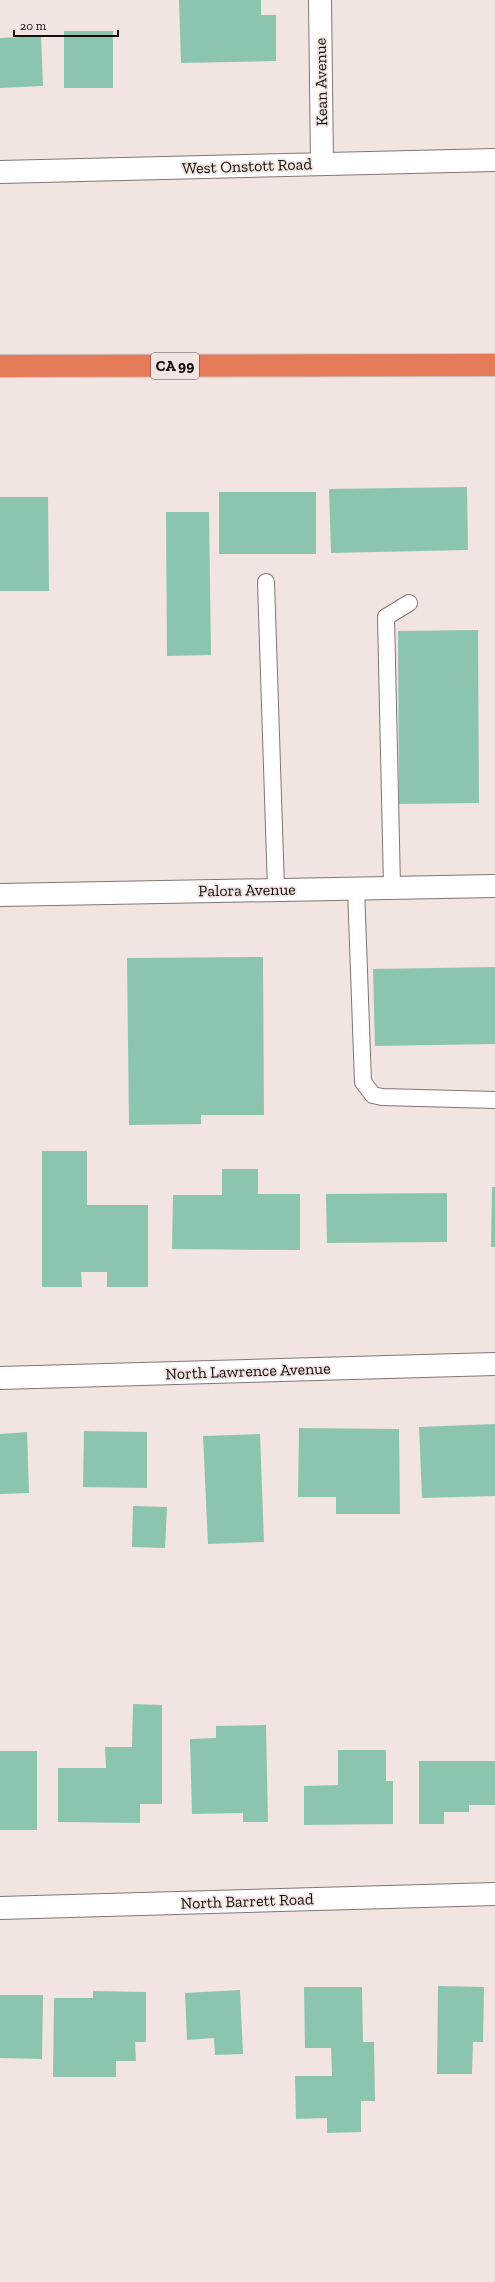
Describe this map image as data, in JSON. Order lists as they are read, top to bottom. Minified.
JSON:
{"streets":{"highway":["CA 99"],"street":["Kean Avenue","West Onstott Road","Palora Avenue","North Lawrence Avenue","North Barrett Road"]},"crossings":[["Kean Avenue","West Onstott Road"]],"scale_bar":"20 m"}
